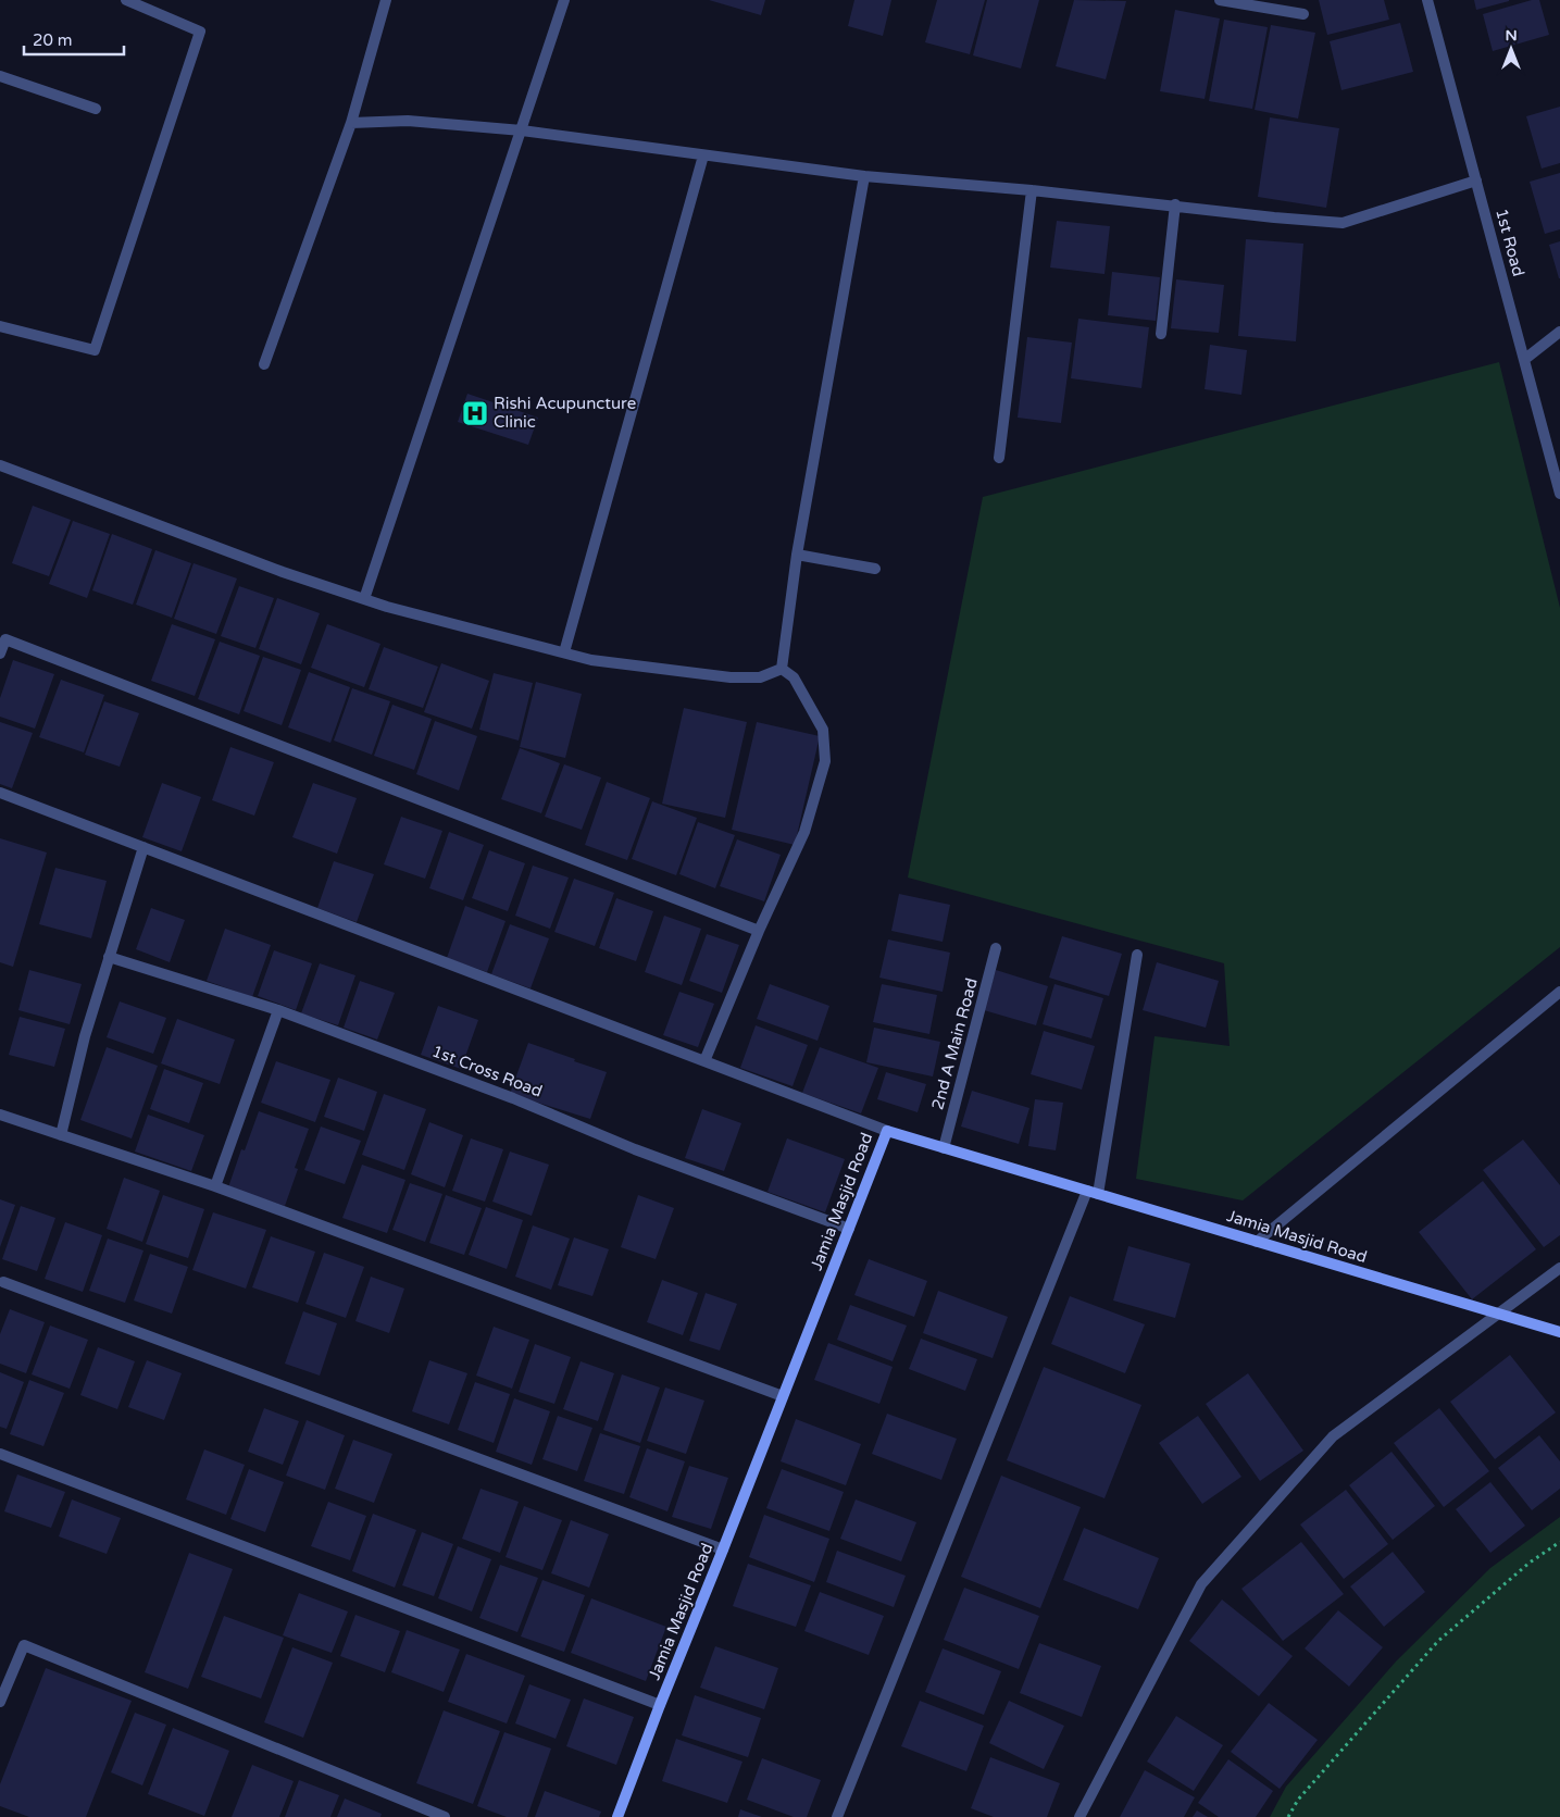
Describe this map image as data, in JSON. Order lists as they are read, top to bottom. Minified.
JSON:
{"streets":{"street":["1st Road","2nd A Main Road","1st Cross Road","Jamia Masjid Road"]},"crossings":[["2nd A Main Road","Jamia Masjid Road"],["1st Cross Road","Jamia Masjid Road"]],"places":{"hospital":["Rishi Acupuncture Clinic"]},"scale_bar":"20 m","north":"top"}
